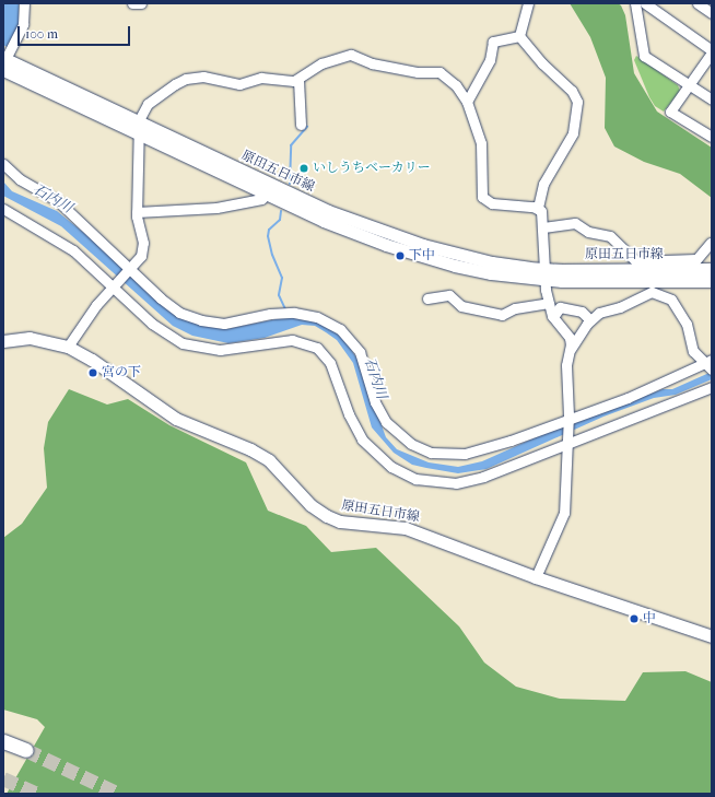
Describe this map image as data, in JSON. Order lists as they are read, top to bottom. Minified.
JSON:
{"streets":{"main road":["原田五日市線"]},"water":["石内川"],"places":["いしうちベーカリー","下中","宮の下","中"],"scale_bar":"100 m"}
